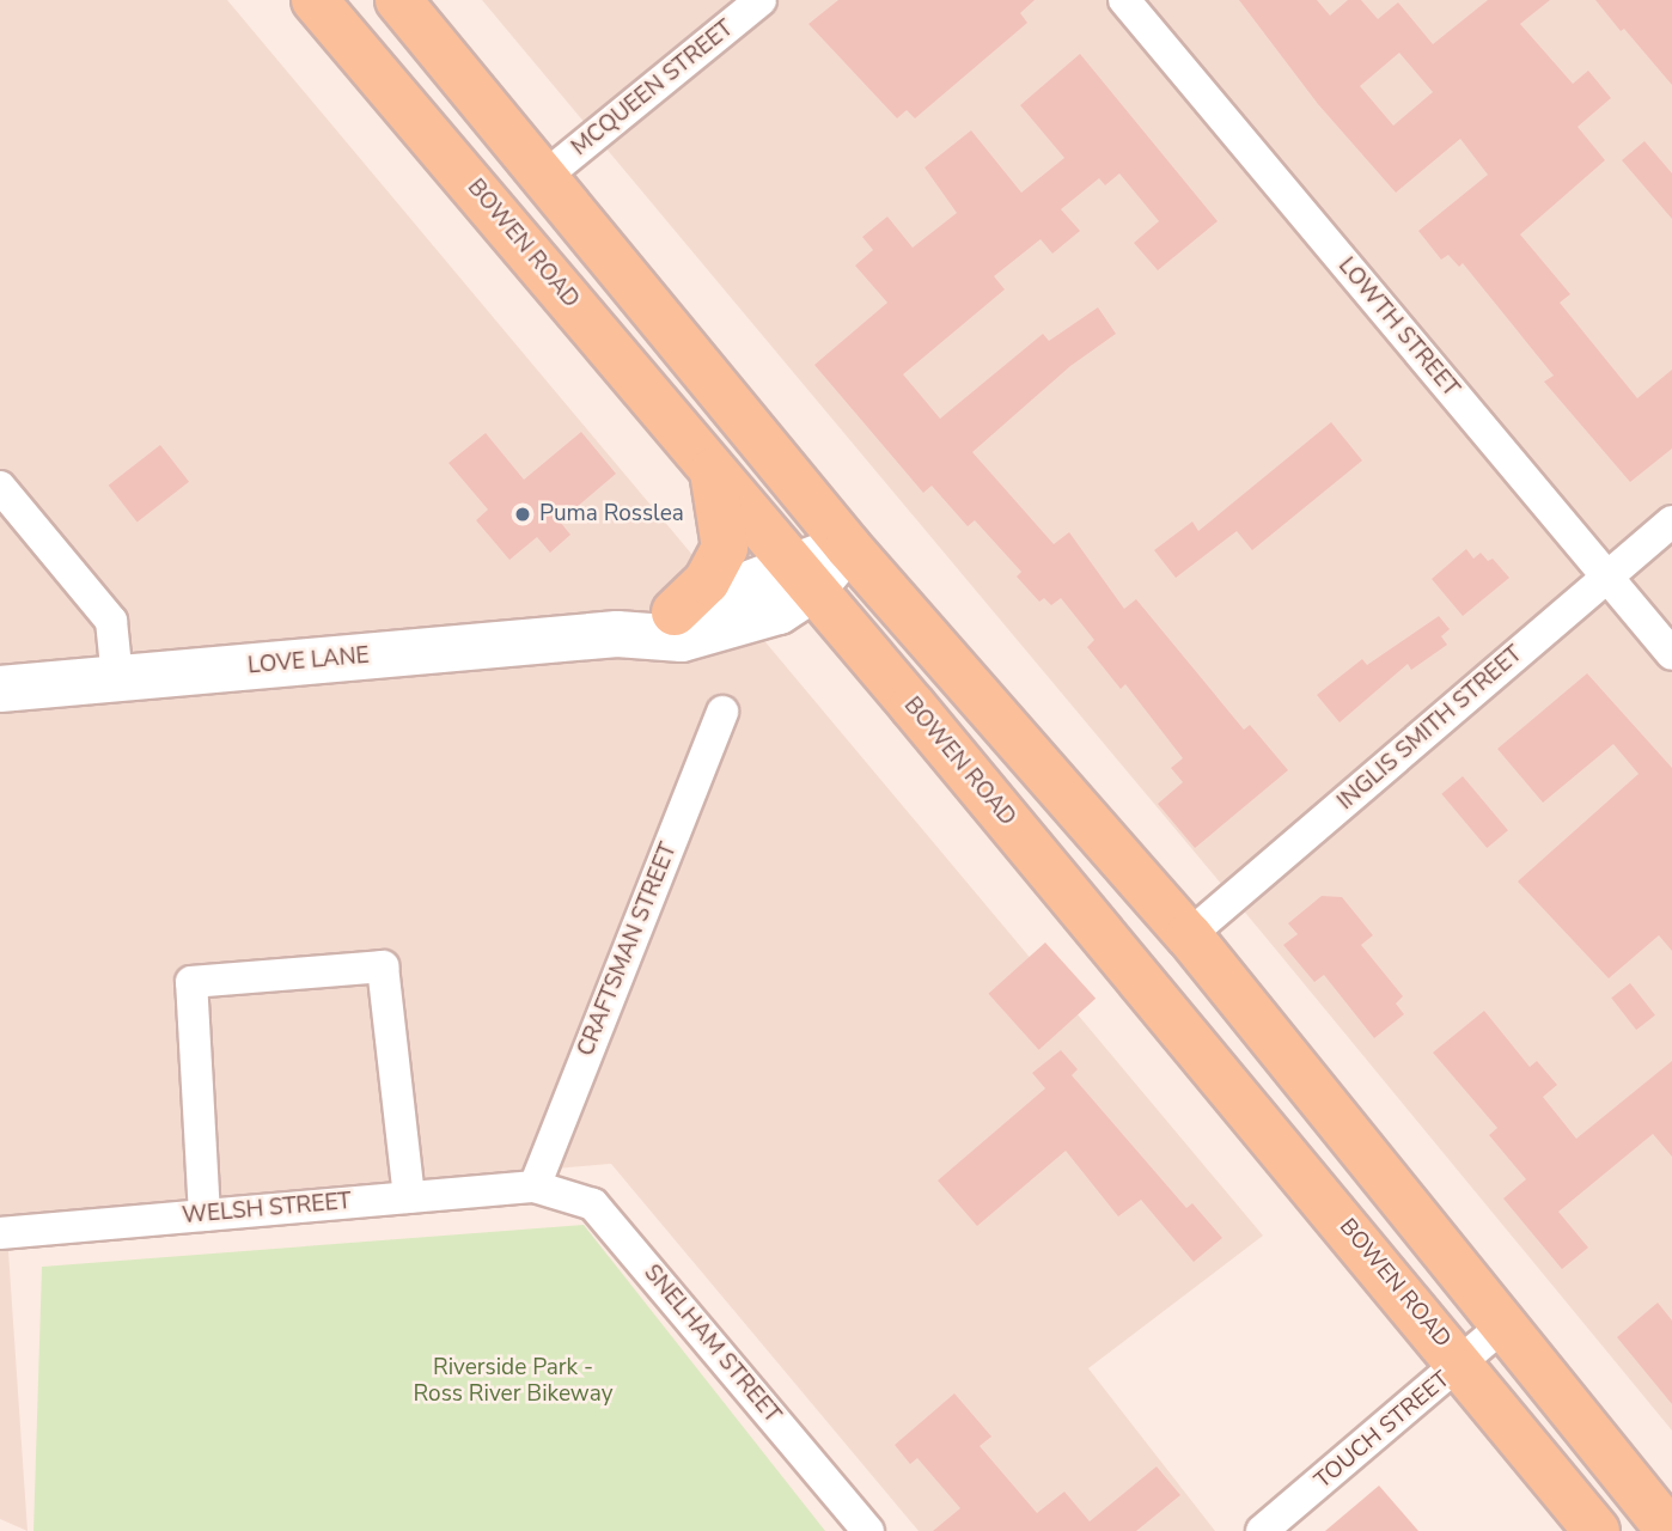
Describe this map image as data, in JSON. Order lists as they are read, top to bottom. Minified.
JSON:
{"streets":{"main road":["BOWEN ROAD"],"street":["MCQUEEN STREET","LOWTH STREET","LOVE LANE","INGLIS SMITH STREET","CRAFTSMAN STREET","WELSH STREET","SNELHAM STREET","TOUCH STREET"]},"crossings":[["BOWEN ROAD","LOVE LANE"],["BOWEN ROAD","TOUCH STREET"],["LOWTH STREET","INGLIS SMITH STREET"],["CRAFTSMAN STREET","WELSH STREET"],["CRAFTSMAN STREET","SNELHAM STREET"],["WELSH STREET","SNELHAM STREET"]],"parks":["Riverside Park - Ross River Bikeway"],"places":["Puma Rosslea"]}
